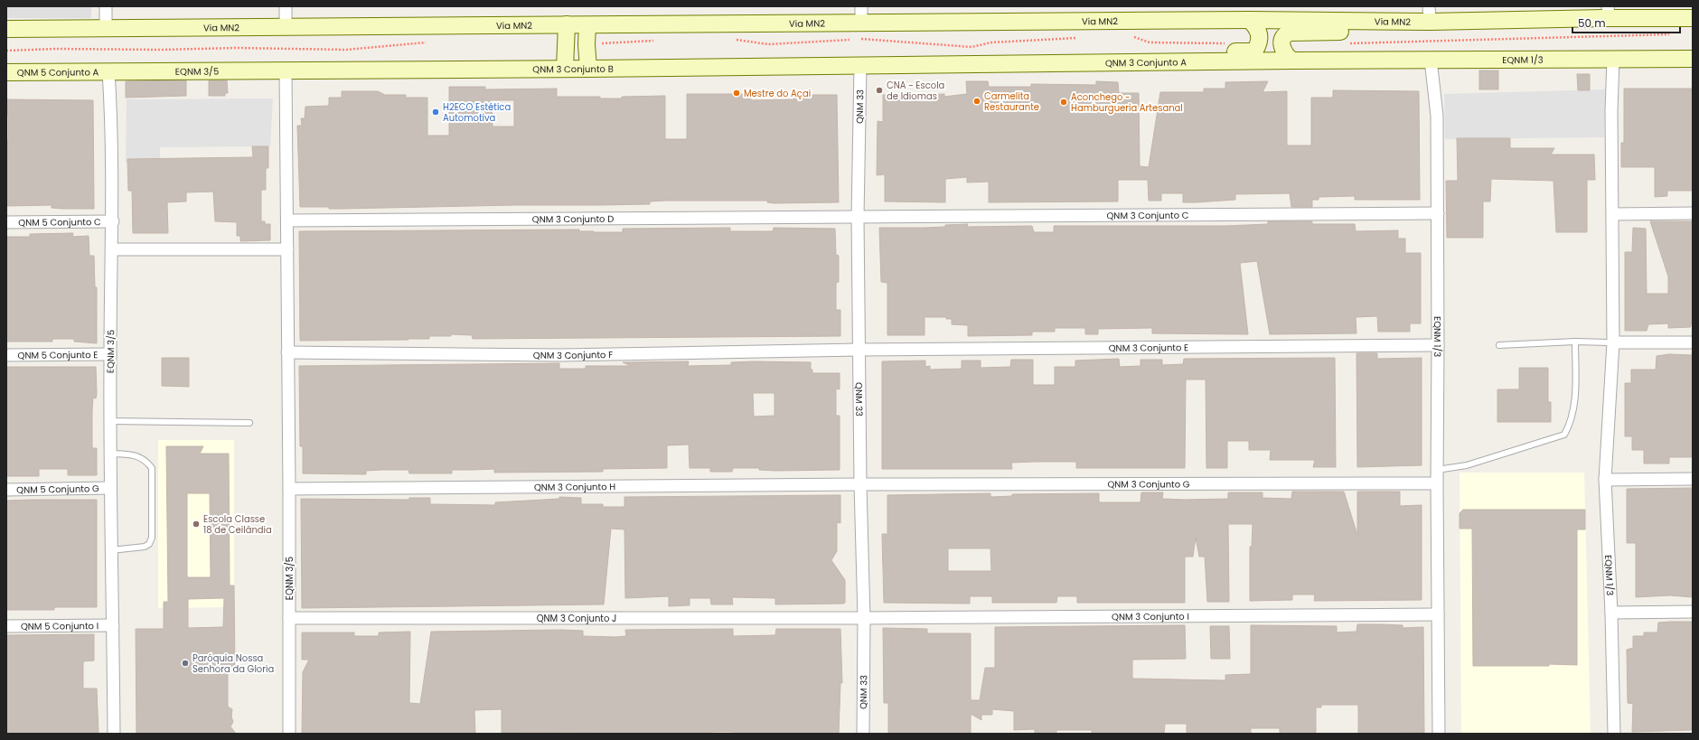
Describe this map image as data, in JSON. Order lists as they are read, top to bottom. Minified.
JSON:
{"streets":{"main road":["Via MN2","EQNM 1/3","QNM 3 Conjunto A","QNM 3 Conjunto B","QNM 5 Conjunto A","EQNM 3/5"],"street":["QNM 33","QNM 3 Conjunto C","QNM 3 Conjunto D","QNM 5 Conjunto C","QNM 3 Conjunto E","QNM 3 Conjunto F","QNM 5 Conjunto E","QNM 3 Conjunto G","QNM 3 Conjunto H","QNM 5 Conjunto G","QNM 3 Conjunto I","QNM 3 Conjunto J","QNM 5 Conjunto I"]},"crossings":[["EQNM 1/3","QNM 3 Conjunto A"],["EQNM 1/3","QNM 3 Conjunto C"],["EQNM 1/3","QNM 3 Conjunto E"],["EQNM 1/3","QNM 3 Conjunto G"],["EQNM 1/3","QNM 3 Conjunto I"],["QNM 3 Conjunto A","QNM 3 Conjunto B"],["QNM 3 Conjunto A","QNM 33"],["QNM 3 Conjunto B","EQNM 3/5"],["QNM 3 Conjunto B","QNM 33"],["QNM 5 Conjunto A","EQNM 3/5"],["EQNM 3/5","QNM 3 Conjunto D"],["EQNM 3/5","QNM 5 Conjunto C"],["EQNM 3/5","QNM 3 Conjunto F"],["EQNM 3/5","QNM 5 Conjunto E"],["EQNM 3/5","QNM 3 Conjunto H"],["EQNM 3/5","QNM 5 Conjunto G"],["EQNM 3/5","QNM 3 Conjunto J"],["EQNM 3/5","QNM 5 Conjunto I"],["QNM 33","QNM 3 Conjunto C"],["QNM 33","QNM 3 Conjunto D"],["QNM 33","QNM 3 Conjunto E"],["QNM 33","QNM 3 Conjunto F"],["QNM 33","QNM 3 Conjunto G"],["QNM 33","QNM 3 Conjunto H"],["QNM 33","QNM 3 Conjunto I"],["QNM 33","QNM 3 Conjunto J"],["QNM 3 Conjunto C","QNM 3 Conjunto D"],["QNM 3 Conjunto E","QNM 3 Conjunto F"],["QNM 3 Conjunto G","QNM 3 Conjunto H"],["QNM 3 Conjunto I","QNM 3 Conjunto J"]],"places":["CNA - Escola de Idiomas","Mestre do Açai","Carmelita Restaurante","Aconchego - Hamburgueria Artesanal","H2ECO Estética Automotiva","Escola Classe 18 de Ceilândia","Paróquia Nossa Senhora da Gloria"],"scale_bar":"50 m"}
